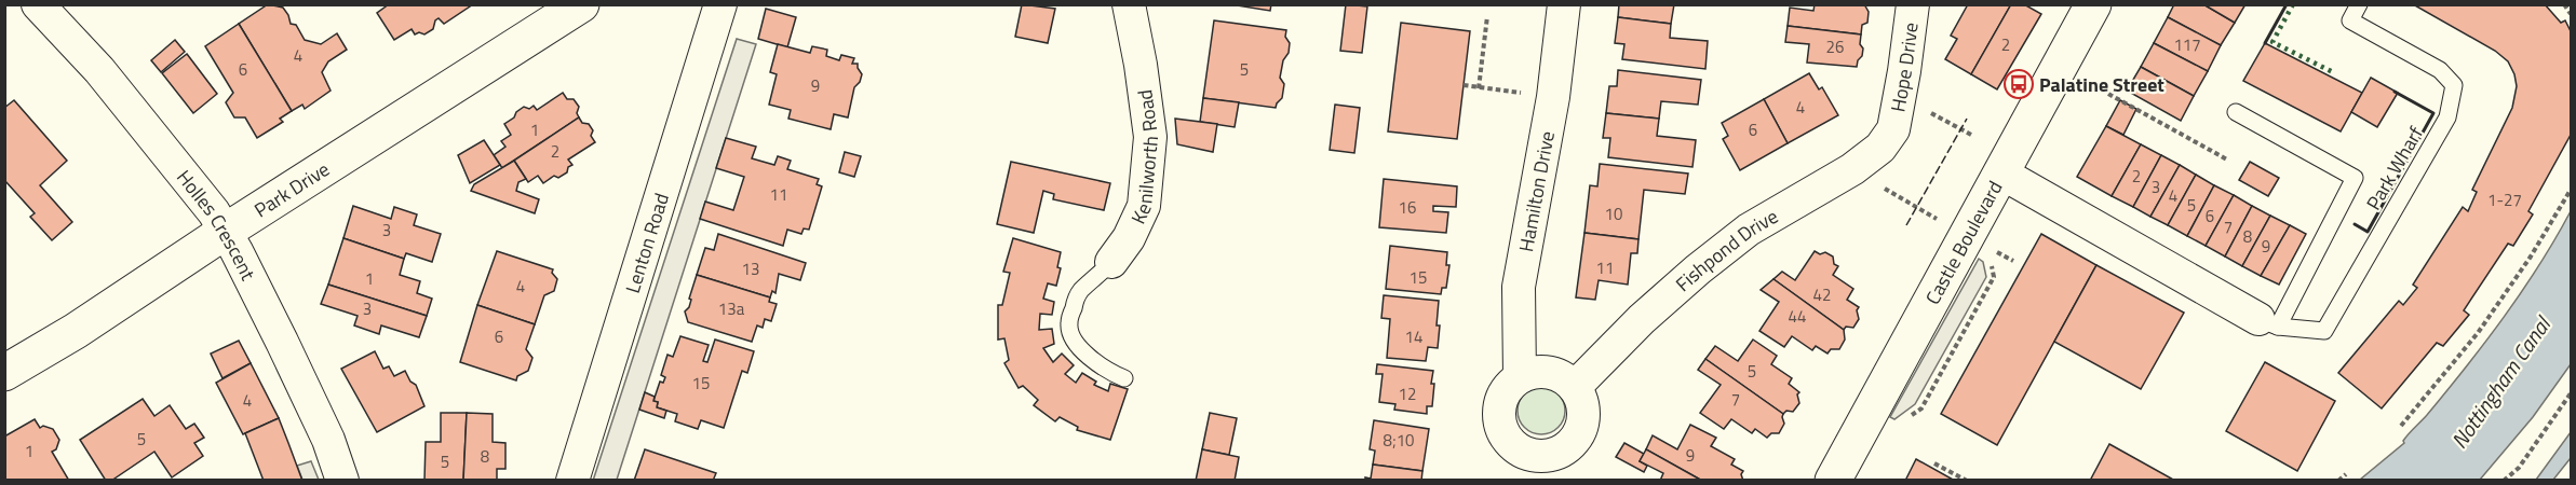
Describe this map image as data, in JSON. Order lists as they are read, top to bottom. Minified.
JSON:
{"streets":{"street":["Hope Drive","Kenilworth Road","Park Drive","Hamilton Drive","Holles Crescent","Lenton Road","Castle Boulevard","Fishpond Drive"],"lane":["Park Wharf"]},"crossings":[["Hope Drive","Fishpond Drive"],["Park Drive","Holles Crescent"],["Hamilton Drive","Fishpond Drive"]],"water":["Nottingham Canal"],"places":{"bus stop":["Palatine Street"]},"house_numbers":["2","117","26","4","6","5","9","4","1","6","2","2","3","11","4","1-27","5","16","10","6","7","3","8","9","11","13","15","1","4","42","3","13a","44","6","14","5","15","12","7","4","5","8;10","1","9","8","5"]}
